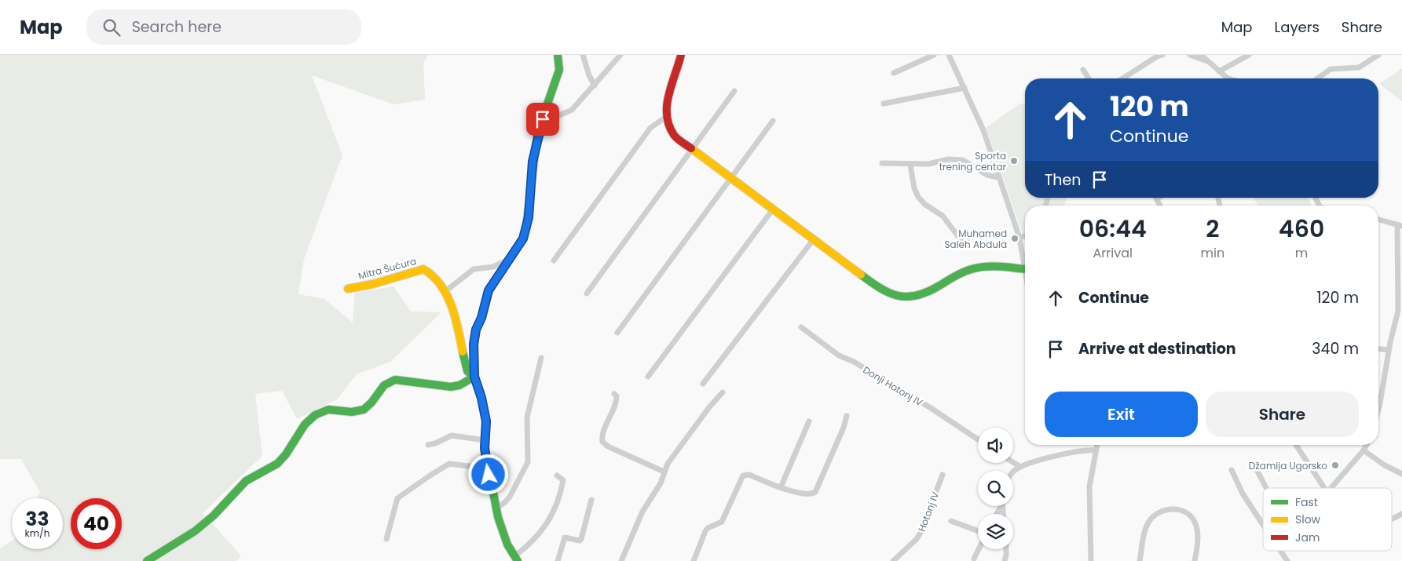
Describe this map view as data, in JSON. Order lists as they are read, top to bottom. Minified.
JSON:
{"streets":{"street":["Mitra Šućura","Donji Hotonj IV","Hotonj IV"]},"places":["Sporta trening centar","Muhamed Saleh Abdula","Džamija Ugorsko"],"legend":["Fast","Slow","Jam"],"page":{"header":"Map","search":"Search here","nav":["Map","Layers","Share"],"turn":["120 m","Continue"],"then":"Then","eta":["06:44","Arrival","2","min","460","m"],"list":[{"name":"Continue","value":"120 m"},{"name":"Arrive at destination","value":"340 m"}],"buttons":["Exit","Share"],"speed":"33 km/h","limit":"40"}}
